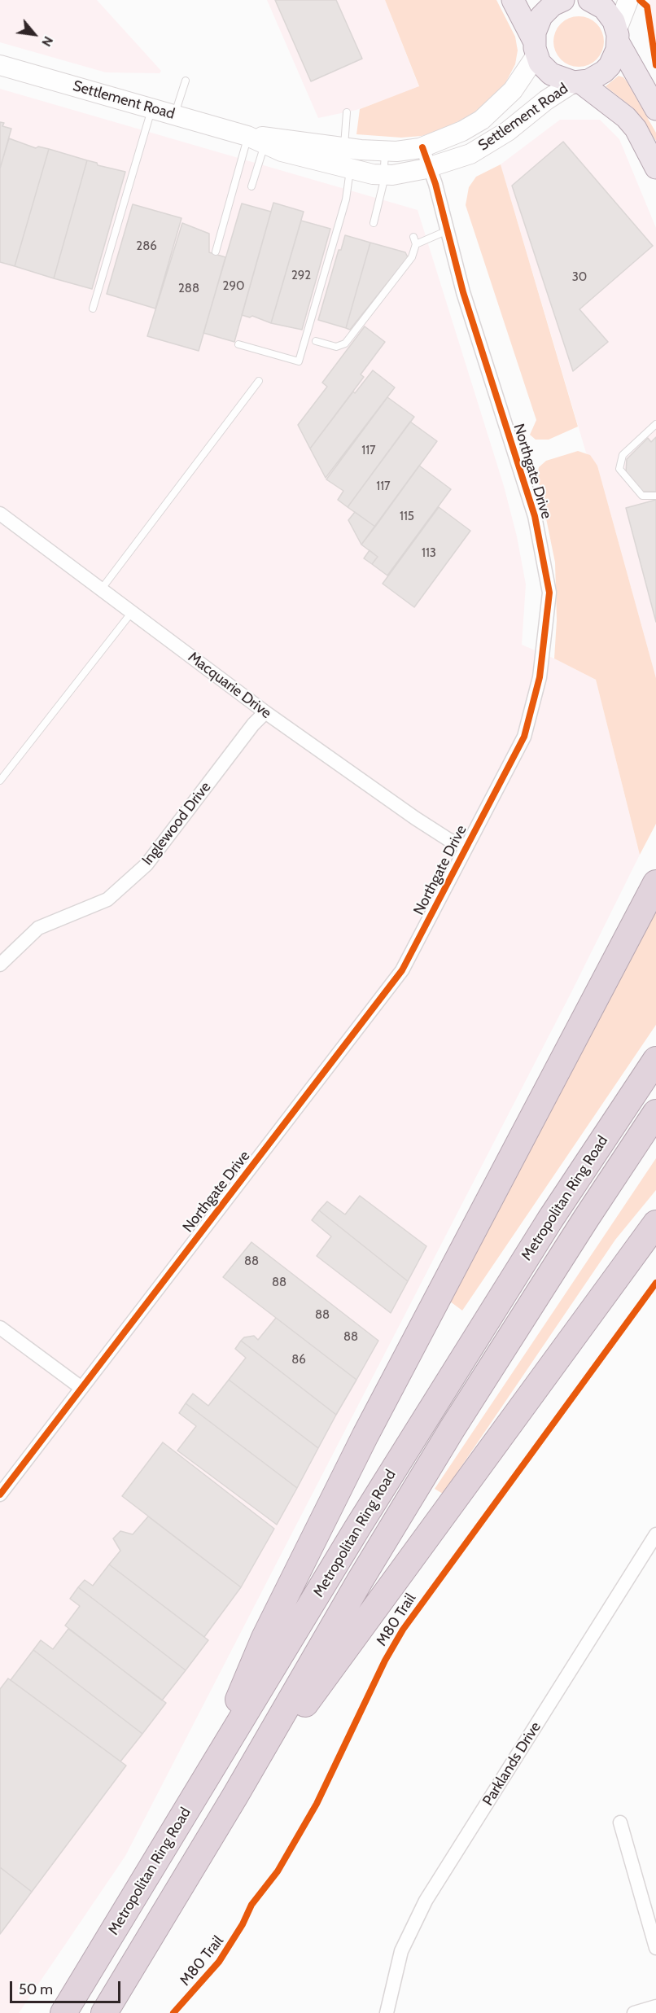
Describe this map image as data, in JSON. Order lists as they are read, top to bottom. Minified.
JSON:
{"streets":{"highway":["Metropolitan Ring Road"],"main road":["Settlement Road"],"street":["Northgate Drive","Macquarie Drive","Inglewood Drive","Parklands Drive"],"cycle path":["M80 Trail"]},"crossings":[["Settlement Road","Northgate Drive"],["Northgate Drive","Macquarie Drive"],["Macquarie Drive","Inglewood Drive"]],"house_numbers":["286","292","30","290","288","117","117","115","113","88","88","88","88","86"],"scale_bar":"50 m","north":"bottom right"}
